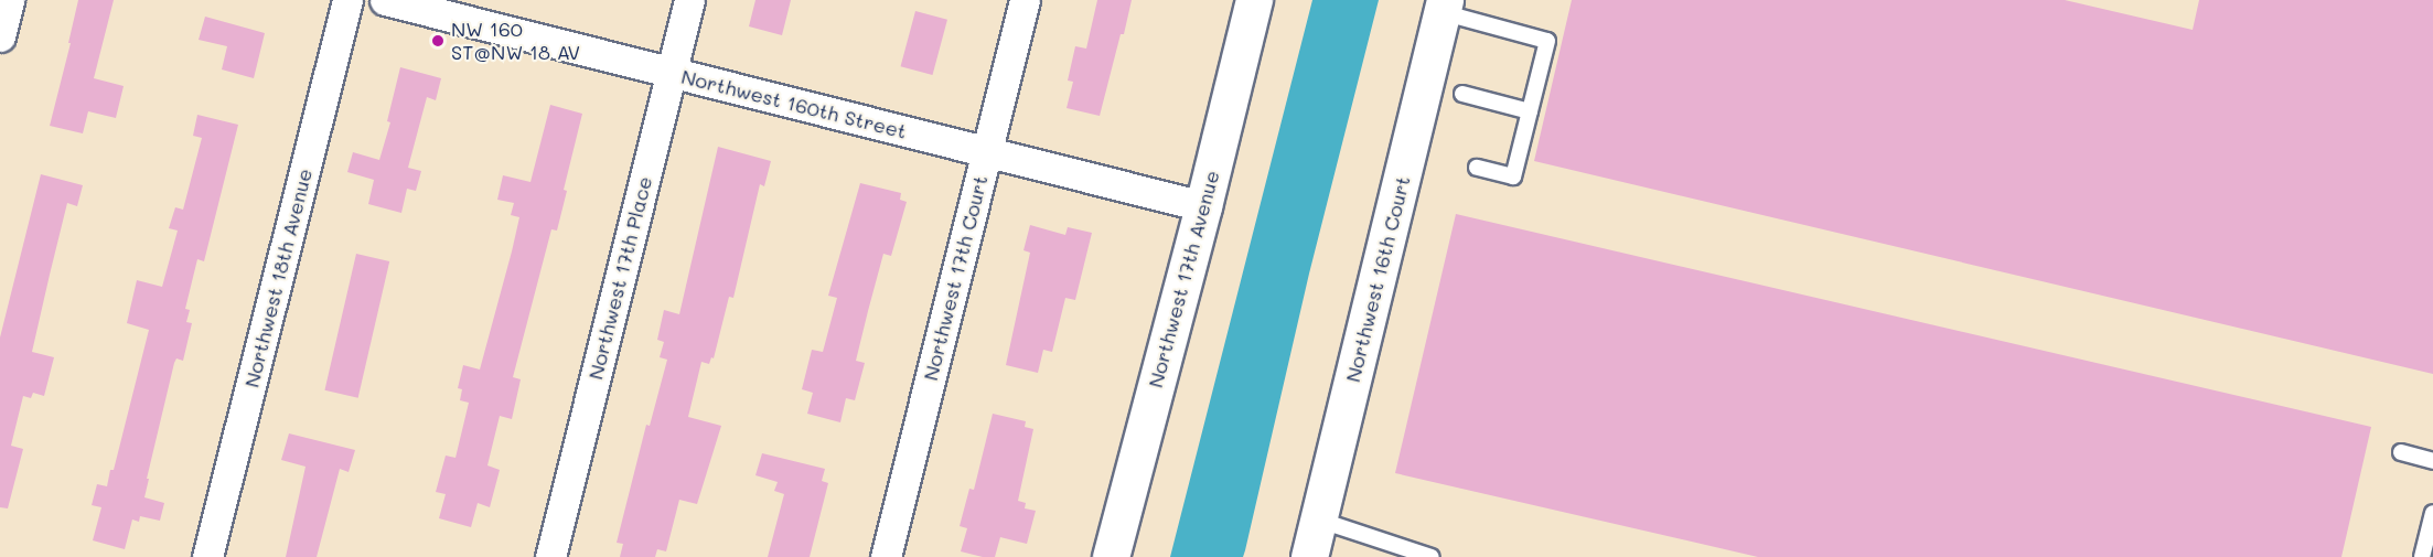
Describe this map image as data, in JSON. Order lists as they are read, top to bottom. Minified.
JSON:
{"streets":{"street":["Northwest 160th Street","Northwest 18th Avenue","Northwest 17th Place","Northwest 17th Court","Northwest 17th Avenue","Northwest 16th Court"]},"crossings":[["Northwest 160th Street","Northwest 17th Place"],["Northwest 160th Street","Northwest 17th Court"],["Northwest 160th Street","Northwest 17th Avenue"]],"places":["NW 160 ST@NW 18 AV"]}
